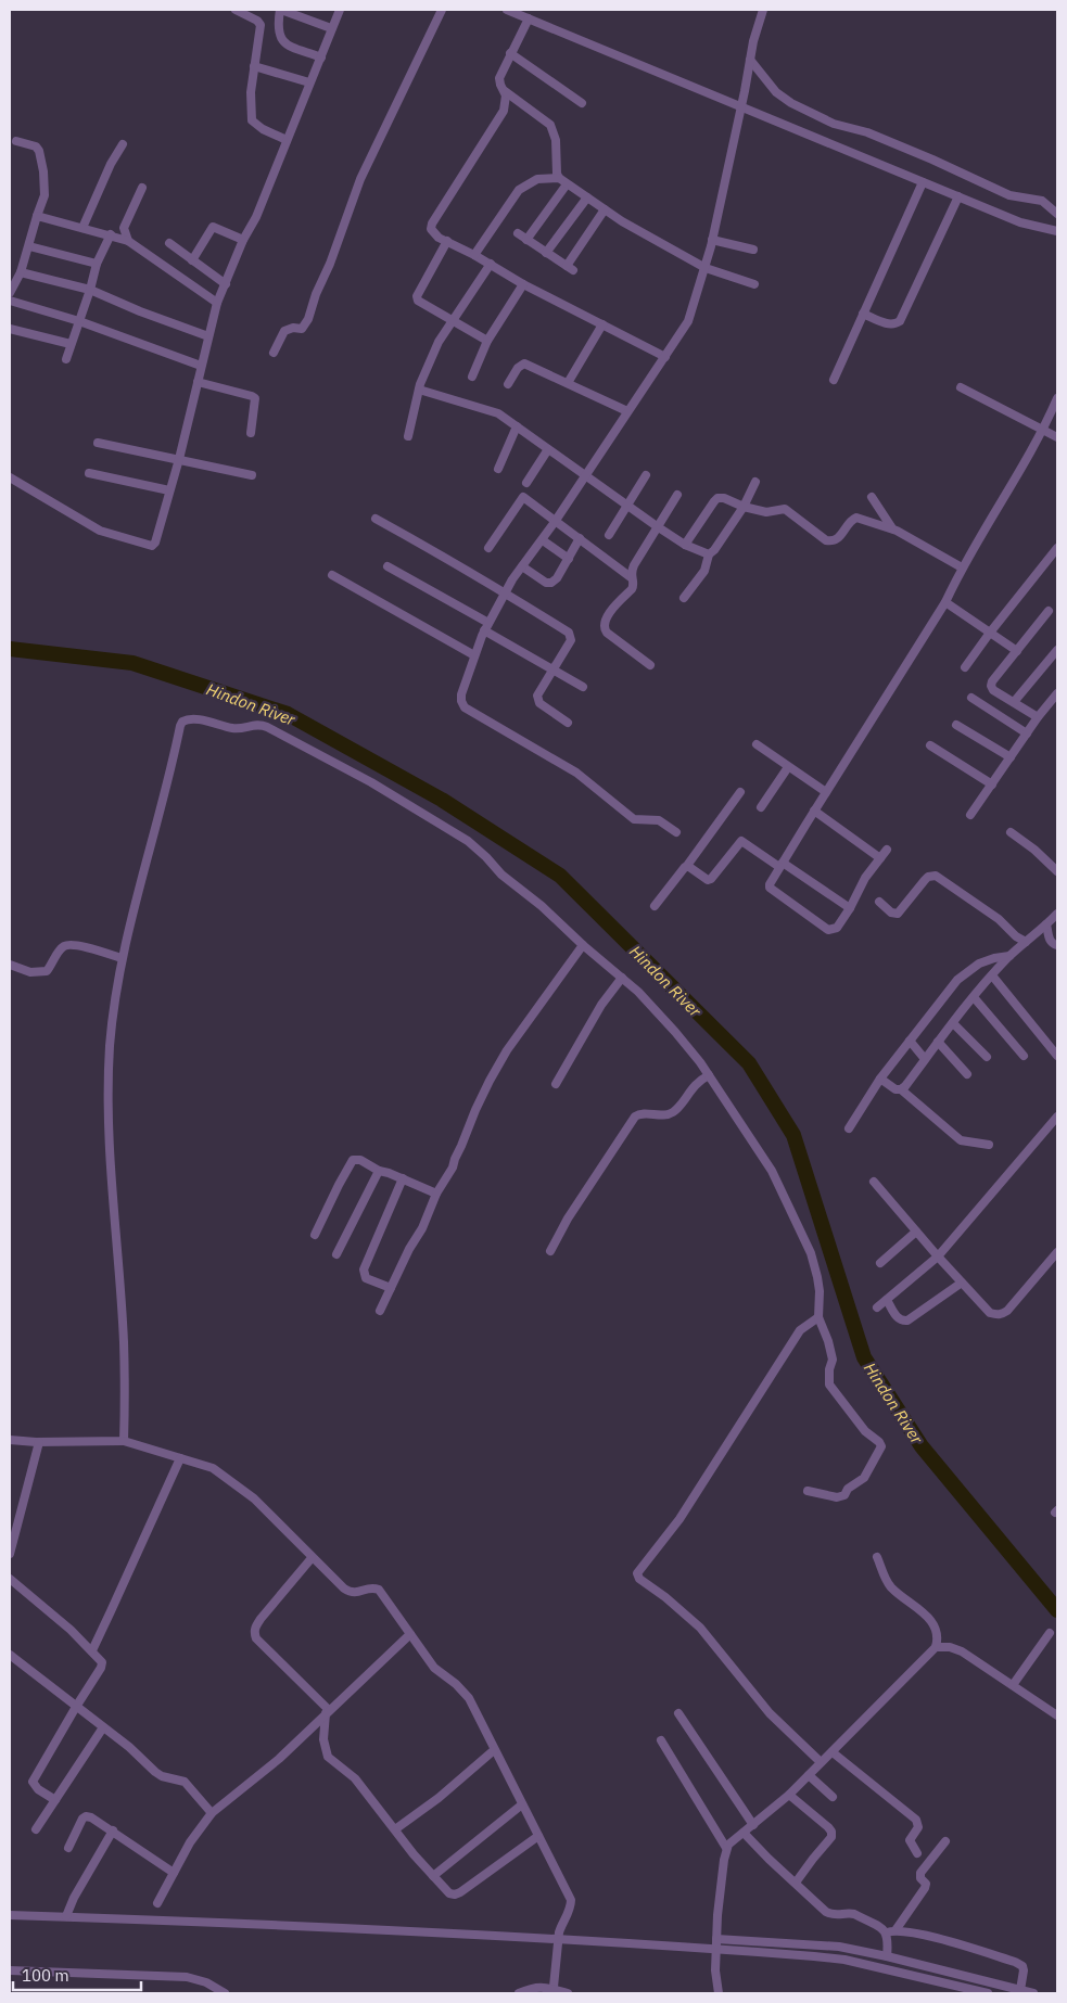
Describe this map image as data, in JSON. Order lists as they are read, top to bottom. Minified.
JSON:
{"water":["Hindon River"],"scale_bar":"100 m"}
